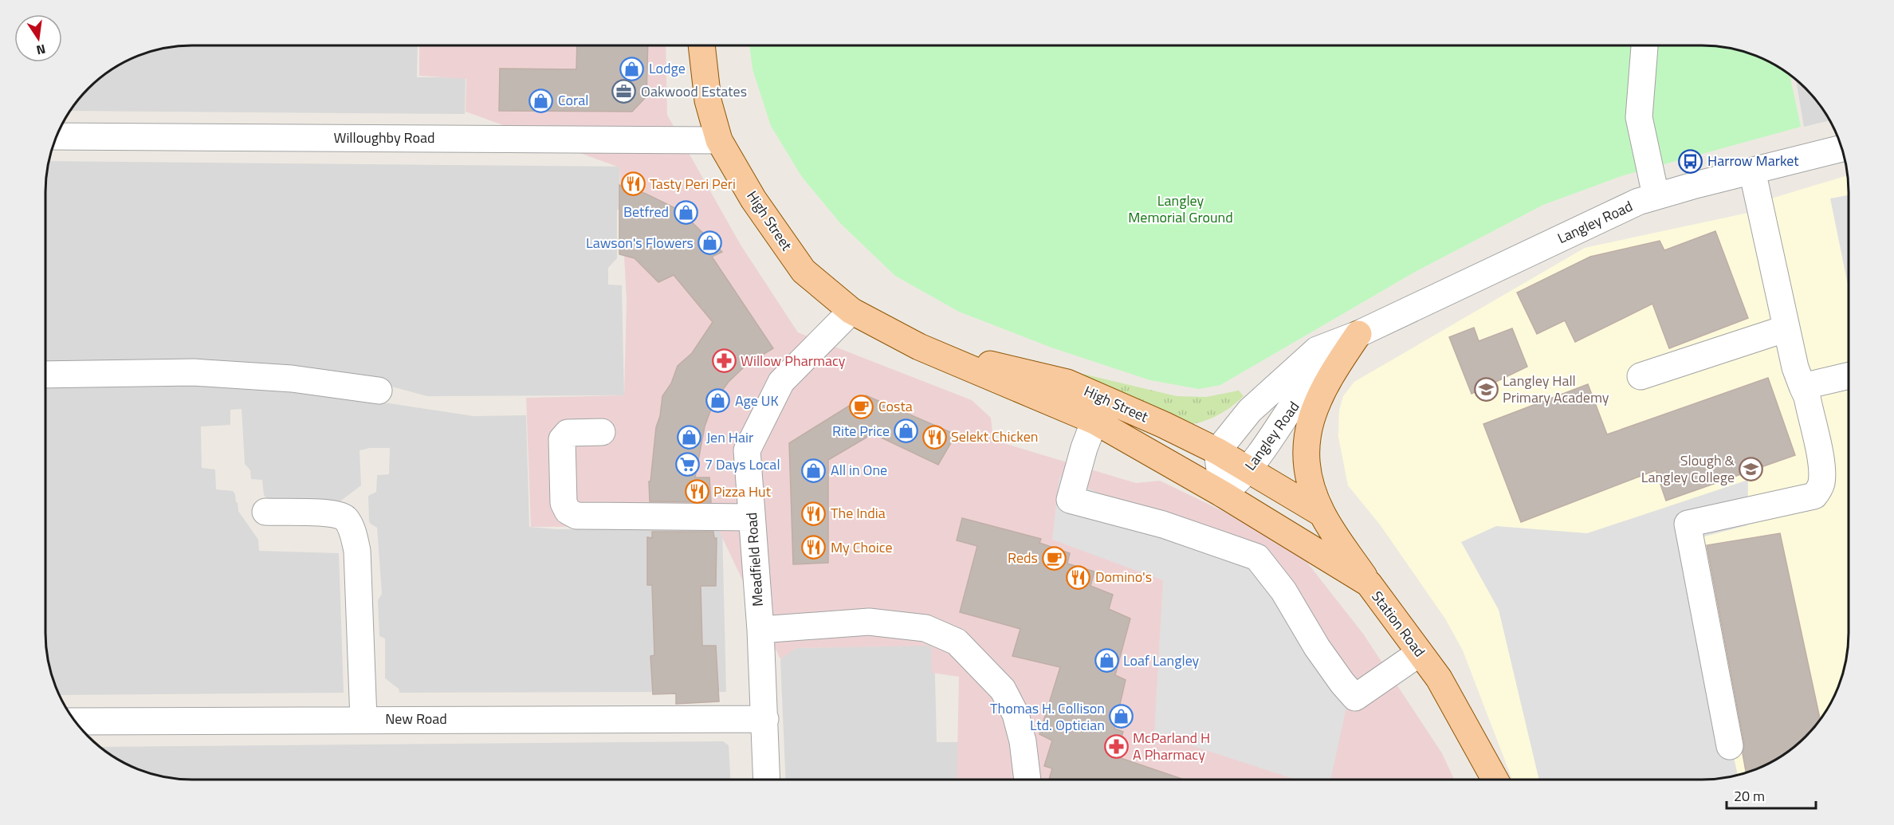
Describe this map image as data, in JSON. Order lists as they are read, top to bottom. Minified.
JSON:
{"streets":{"main road":["High Street","Station Road"],"street":["Willoughby Road","Langley Road","Meadfield Road","New Road"]},"crossings":[["Willoughby Road","High Street"],["High Street","Langley Road"],["High Street","Meadfield Road"],["High Street","Station Road"],["Langley Road","Station Road"],["Meadfield Road","New Road"]],"parks":["Langley Memorial Ground"],"places":{"shop":["Lodge","Coral","Betfred","Lawson's Flowers","Age UK","Rite Price","Jen Hair","All in One","Loaf Langley","Thomas H. Collison Ltd. Optician"],"office":["Oakwood Estates"],"bus stop":["Harrow Market"],"restaurant":["Tasty Peri Peri","Selekt Chicken","Pizza Hut","The India","My Choice","Domino's"],"pharmacy":["Willow Pharmacy","McParland H A Pharmacy"],"school or university":["Langley Hall Primary Academy","Slough & Langley College"],"cafe":["Costa","Reds"],"supermarket":["7 Days Local"]},"scale_bar":"20 m","north":"bottom"}
